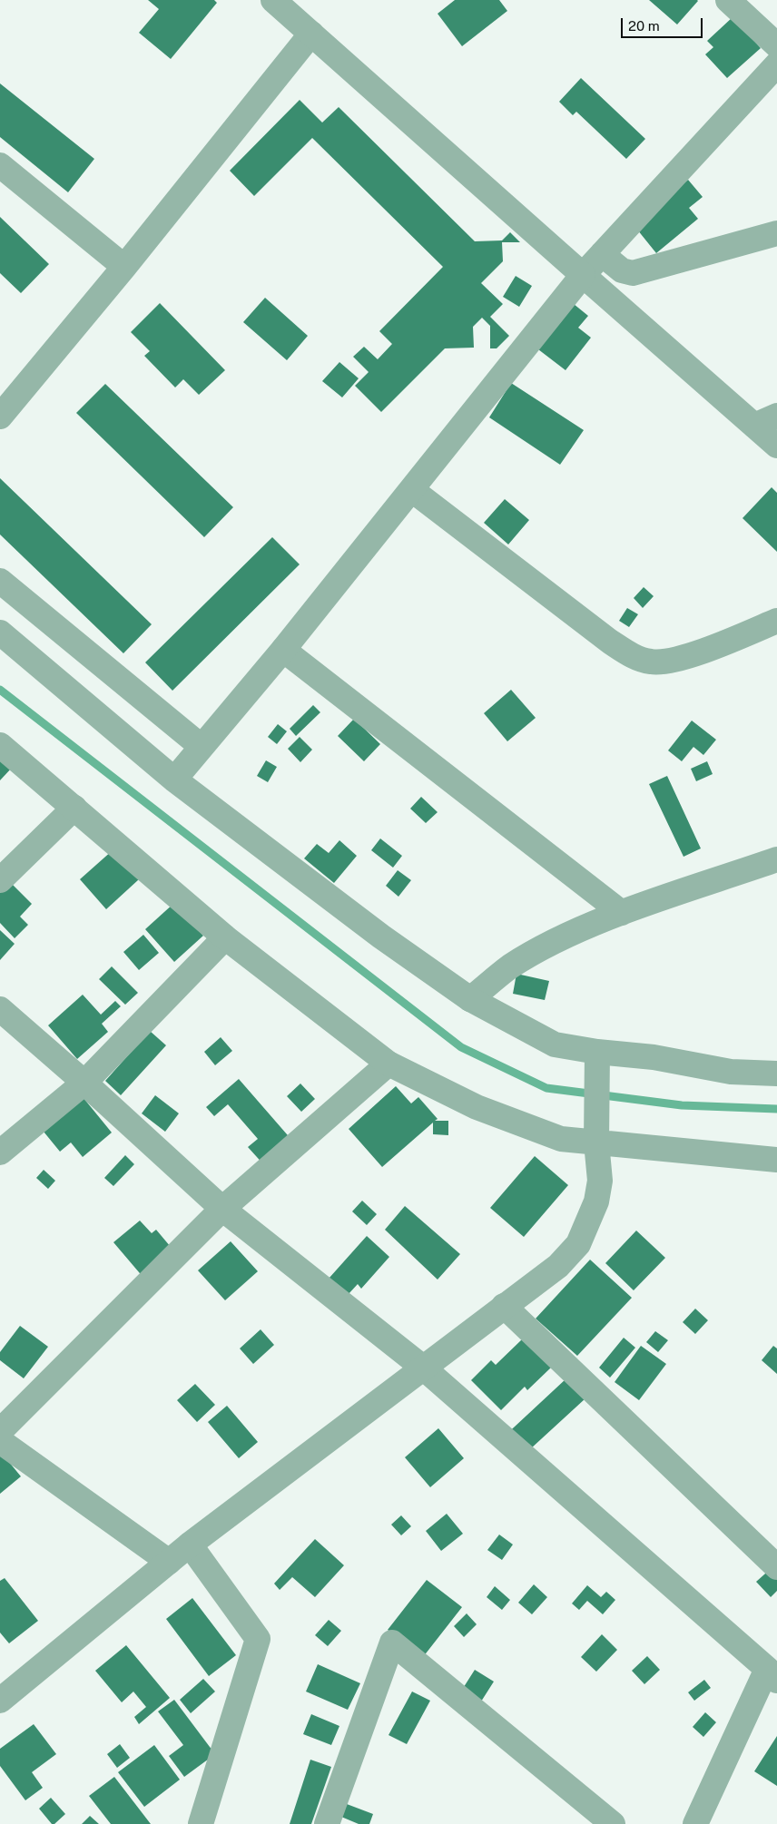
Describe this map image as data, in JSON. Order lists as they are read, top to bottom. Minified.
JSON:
{"scale_bar":"20 m"}
